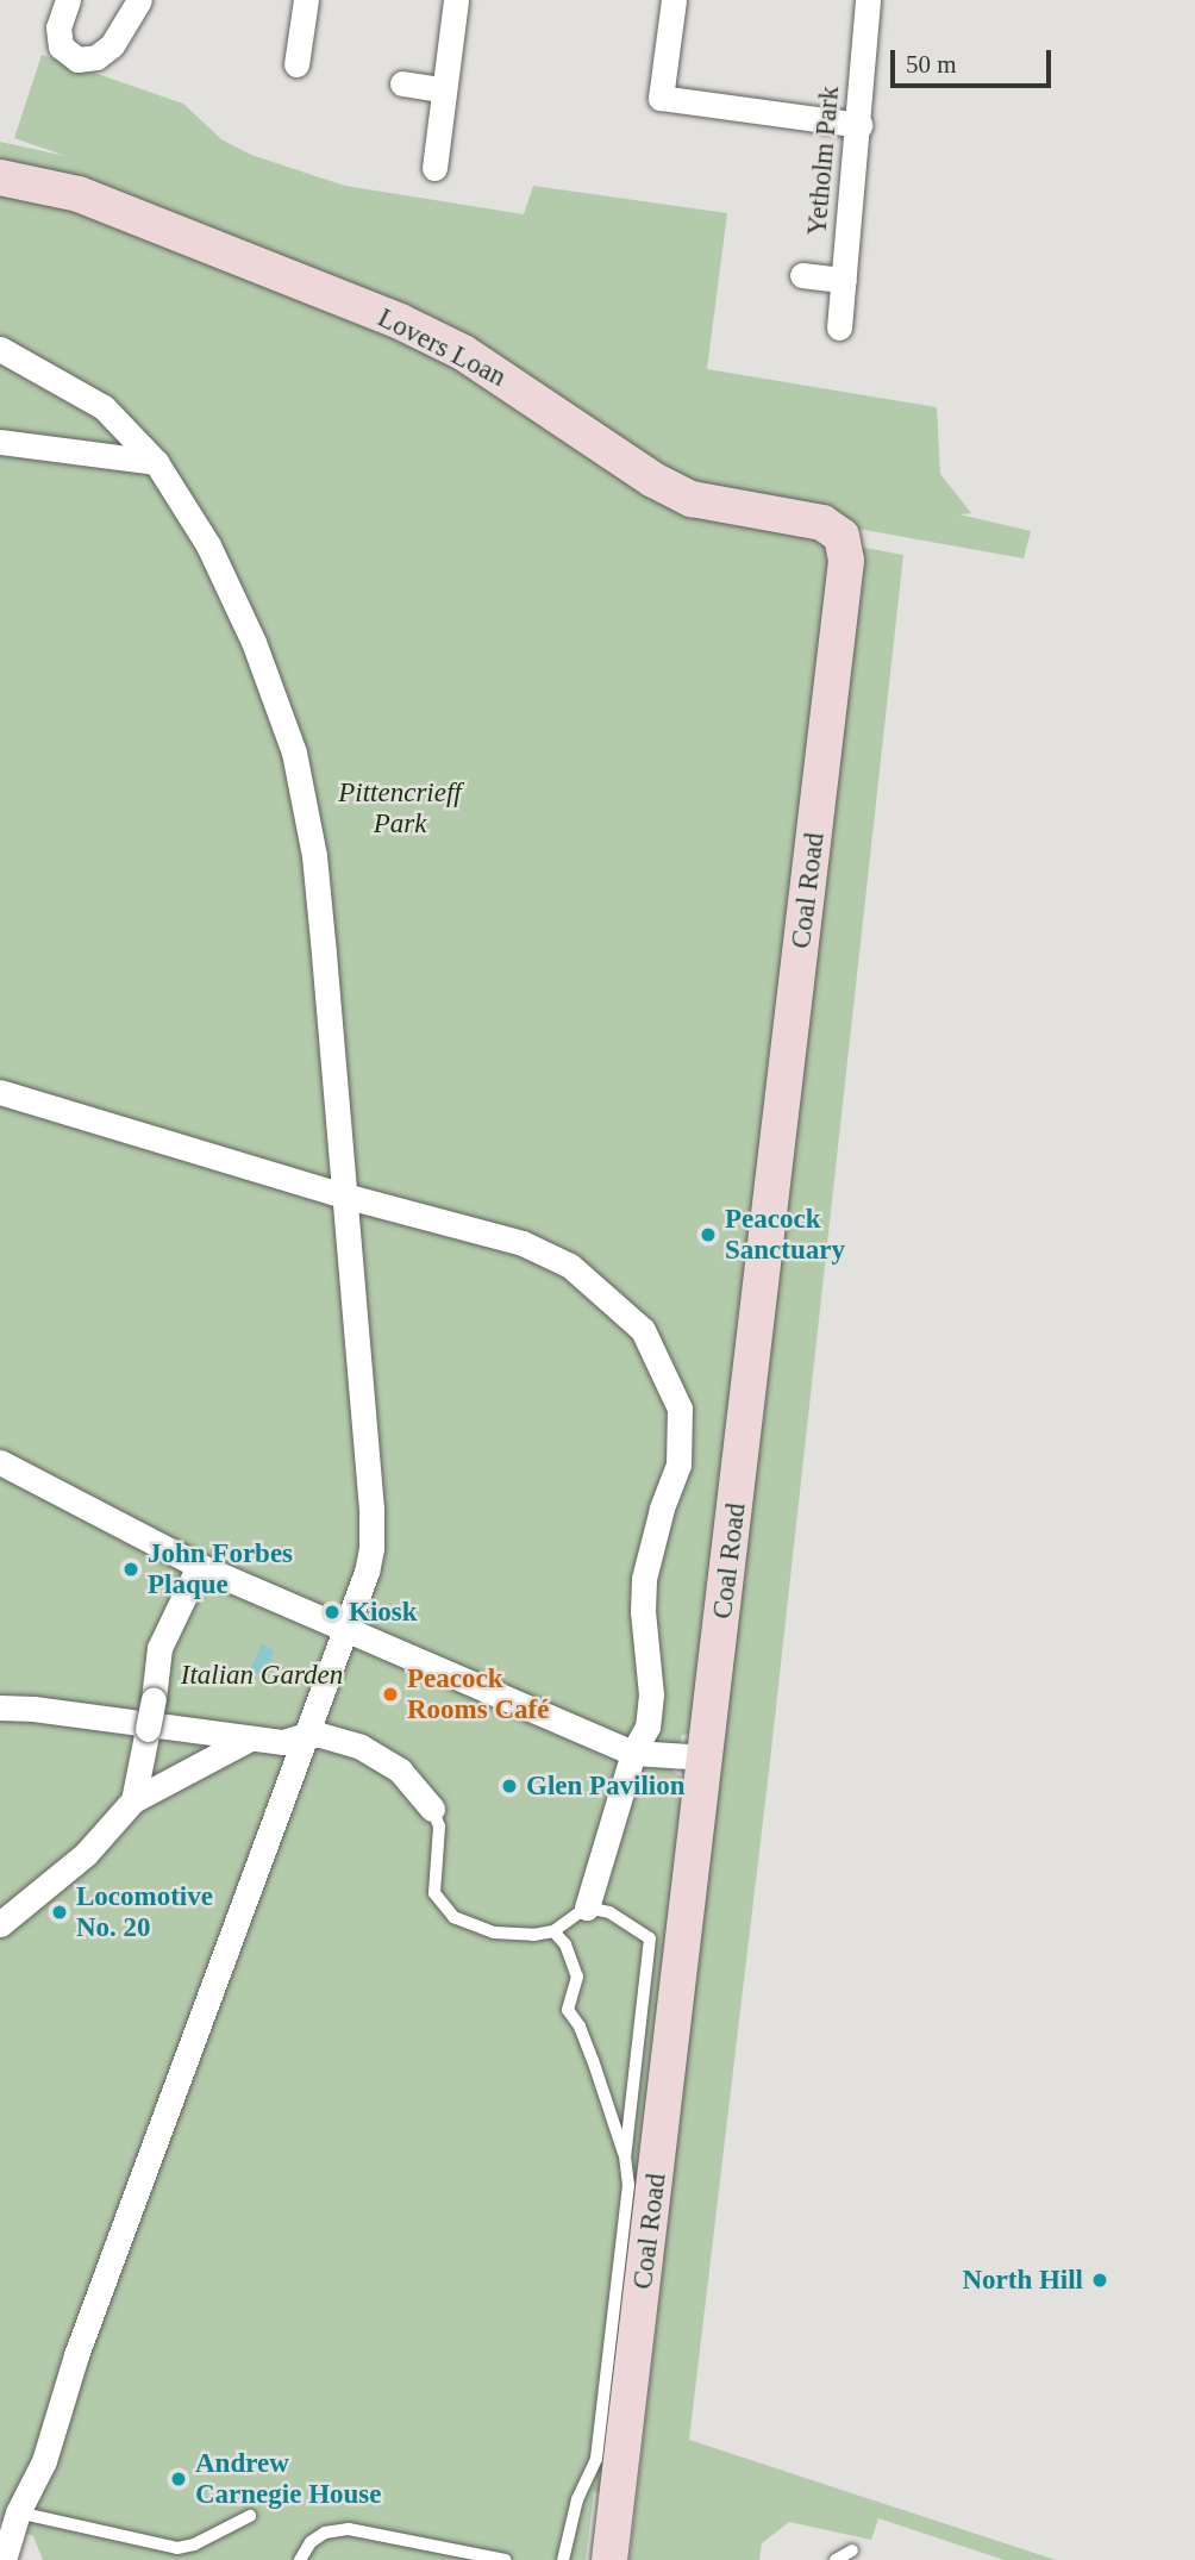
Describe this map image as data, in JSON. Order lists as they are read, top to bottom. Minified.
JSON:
{"streets":{"street":["Yetholm Park","Lovers Loan","Coal Road"]},"crossings":[["Lovers Loan","Coal Road"]],"parks":["Pittencrieff Park","Italian Garden"],"places":["Peacock Sanctuary","John Forbes Plaque","Kiosk","Peacock Rooms Café","Glen Pavilion","Locomotive No. 20","North Hill","Andrew Carnegie House"],"scale_bar":"50 m"}
